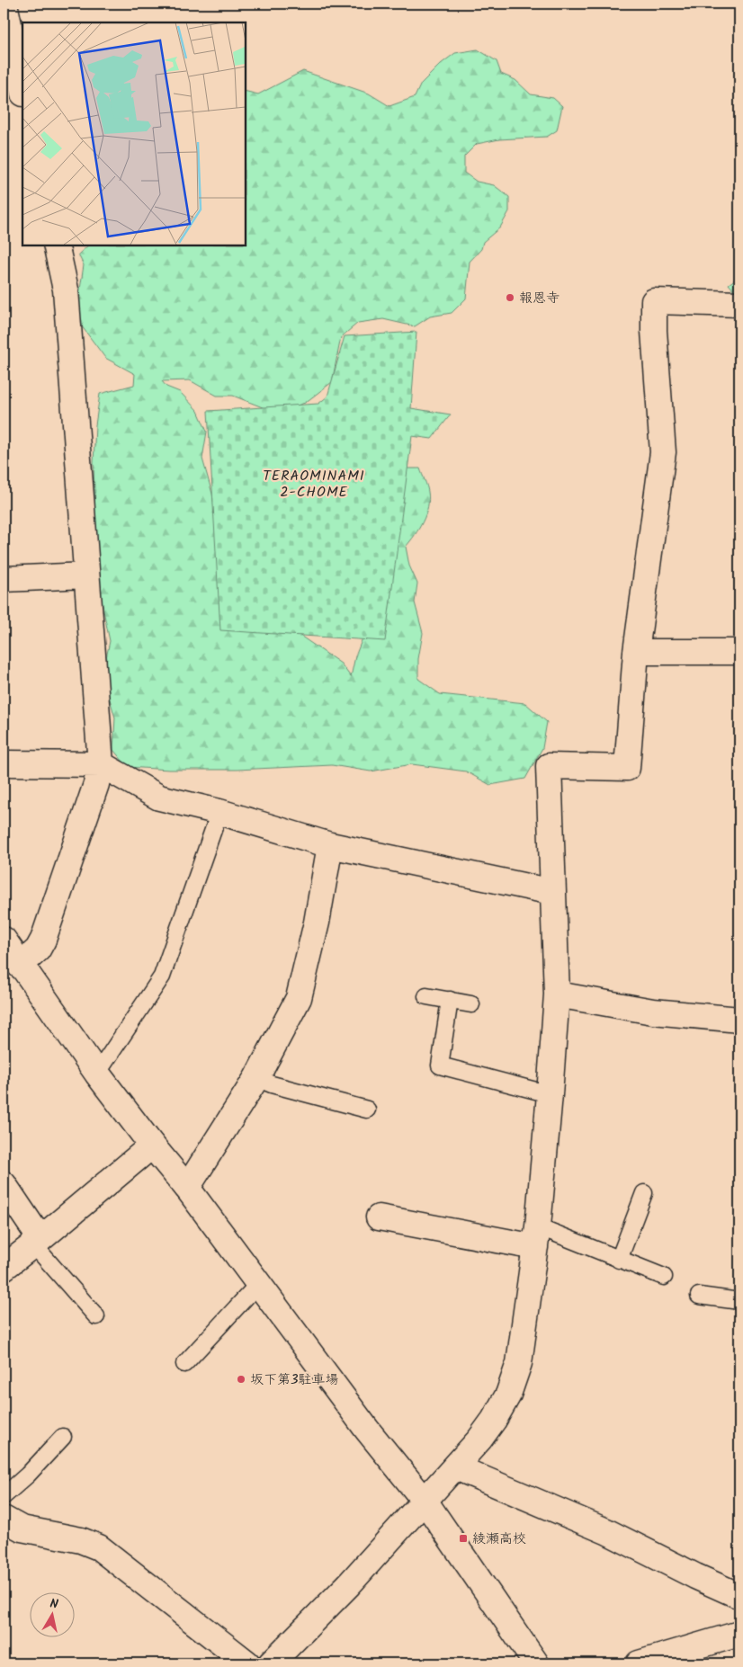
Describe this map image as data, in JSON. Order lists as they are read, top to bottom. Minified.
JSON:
{"districts":["TERAOMINAMI 2-CHOME"],"places":{"other":["報恩寺","坂下第3駐車場"],"transit":["綾瀬高校"]},"north":"top"}
